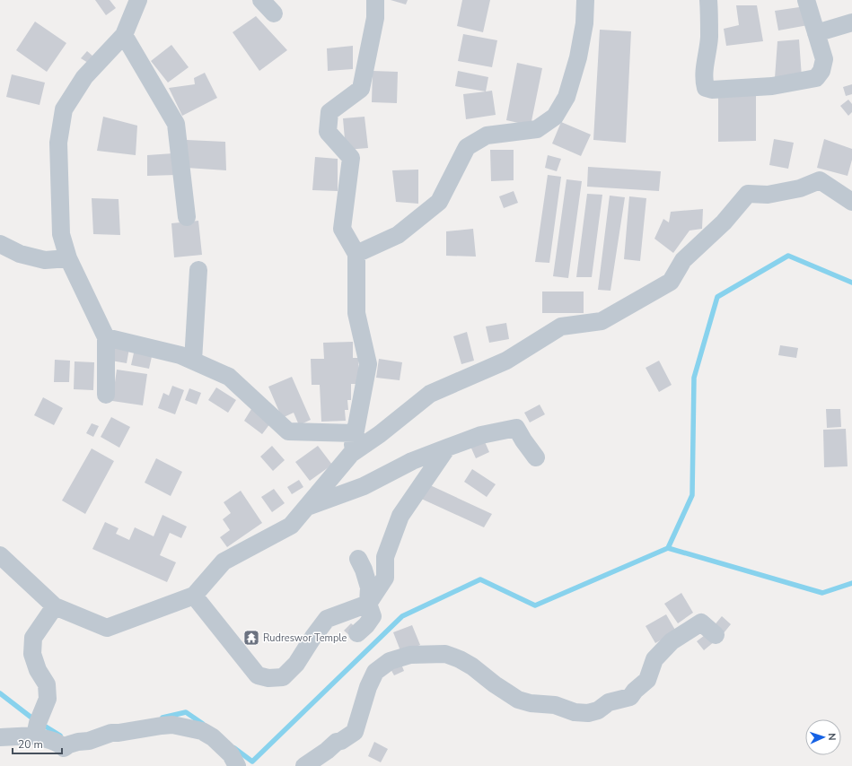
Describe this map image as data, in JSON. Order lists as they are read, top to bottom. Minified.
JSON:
{"places":{"temple":["Rudreswor Temple"]},"scale_bar":"20 m","north":"right"}
